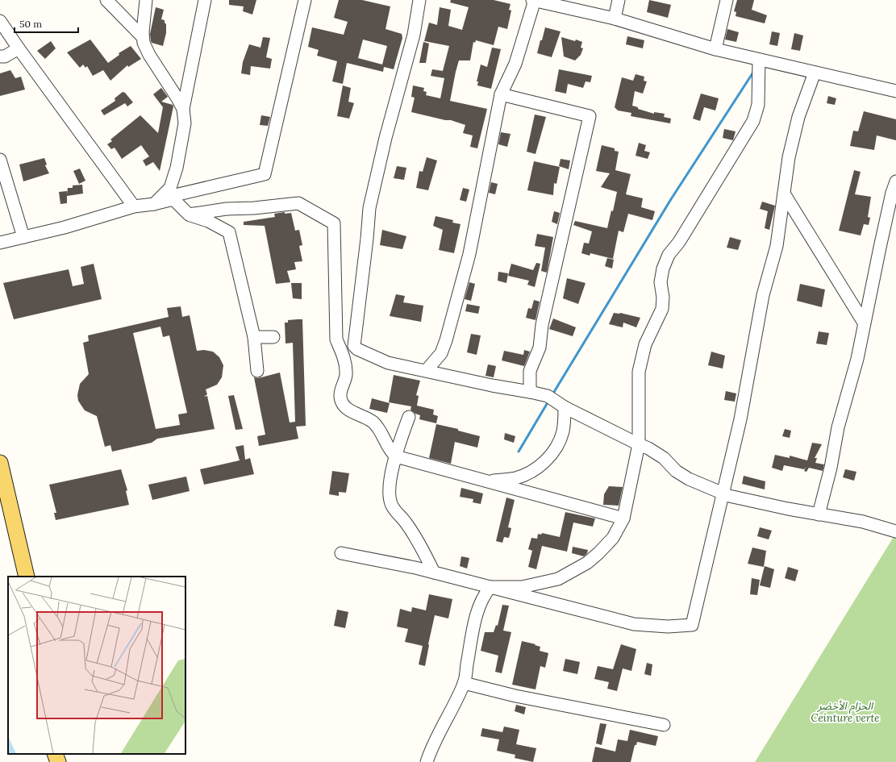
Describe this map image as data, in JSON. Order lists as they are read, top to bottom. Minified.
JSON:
{"parks":["الحزام الأخضر Ceinture verte"],"scale_bar":"50 m"}
